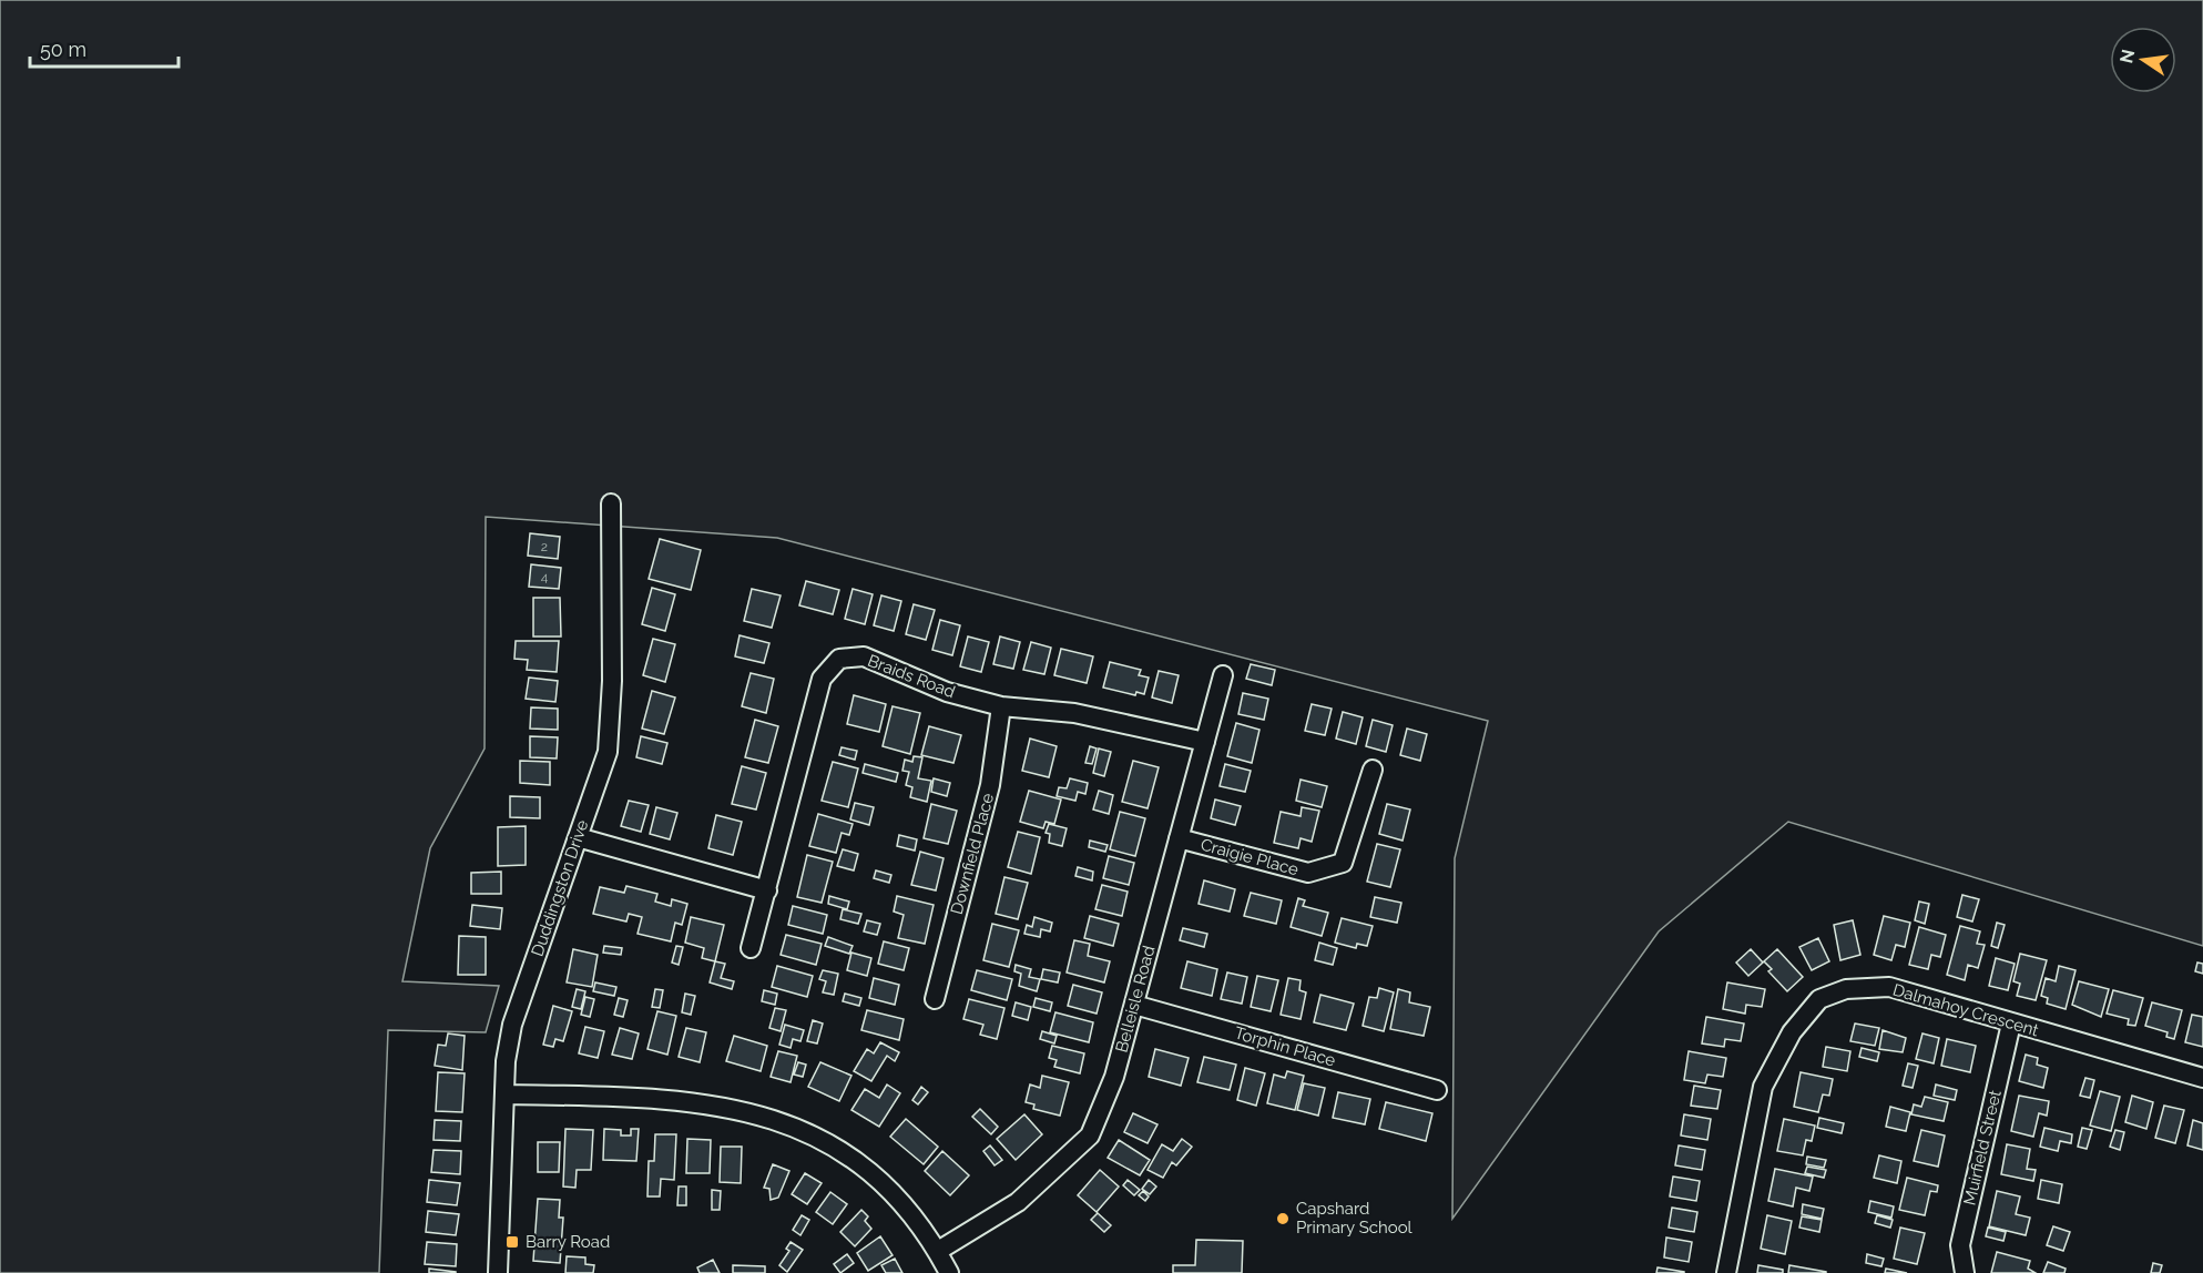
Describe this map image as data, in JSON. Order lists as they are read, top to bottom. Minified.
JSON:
{"streets":{"street":["Braids Road","Downfield Place","Craigie Place","Duddingston Drive","Belleisle Road","Dalmahoy Crescent","Torphin Place","Muirfield Street"]},"crossings":[["Braids Road","Downfield Place"],["Braids Road","Belleisle Road"],["Craigie Place","Belleisle Road"],["Belleisle Road","Torphin Place"],["Dalmahoy Crescent","Muirfield Street"]],"places":{"other":["Capshard Primary School"],"transit":["Barry Road"]},"house_numbers":["2","4"],"scale_bar":"50 m","north":"left"}
